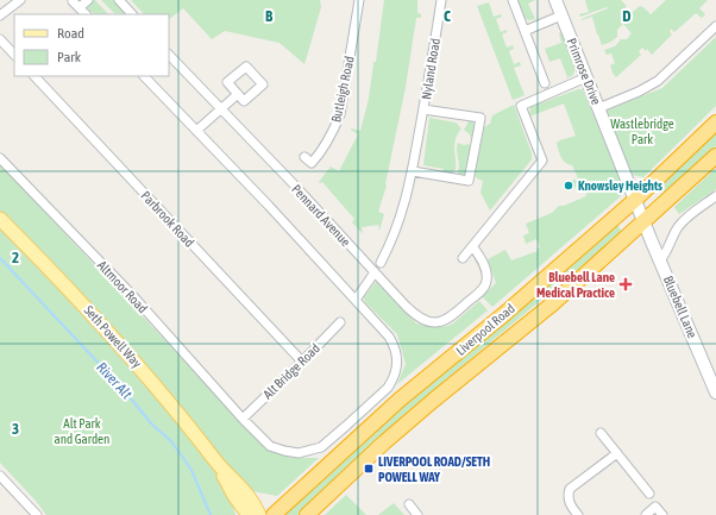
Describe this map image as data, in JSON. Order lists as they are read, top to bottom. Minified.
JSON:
{"streets":{"highway":["Liverpool Road"],"main road":["Seth Powell Way"],"street":["Nyland Road","Primrose Drive","Butleigh Road","Pennard Avenue","Parbrook Road","Altmoor Road","Bluebell Lane","Alt Bridge Road"]},"crossings":[["Primrose Drive","Bluebell Lane"],["Primrose Drive","Liverpool Road"],["Parbrook Road","Alt Bridge Road"],["Altmoor Road","Alt Bridge Road"],["Bluebell Lane","Liverpool Road"]],"water":["River Alt"],"parks":["Wastlebridge Park","Alt Park and Garden"],"places":{"other":["Knowsley Heights"],"health":["Bluebell Lane Medical Practice"],"transit":["LIVERPOOL ROAD/SETH POWELL WAY"]},"legend":["Road","Park"],"grid":{"columns":["B","C","D"],"rows":["2","3"]}}
